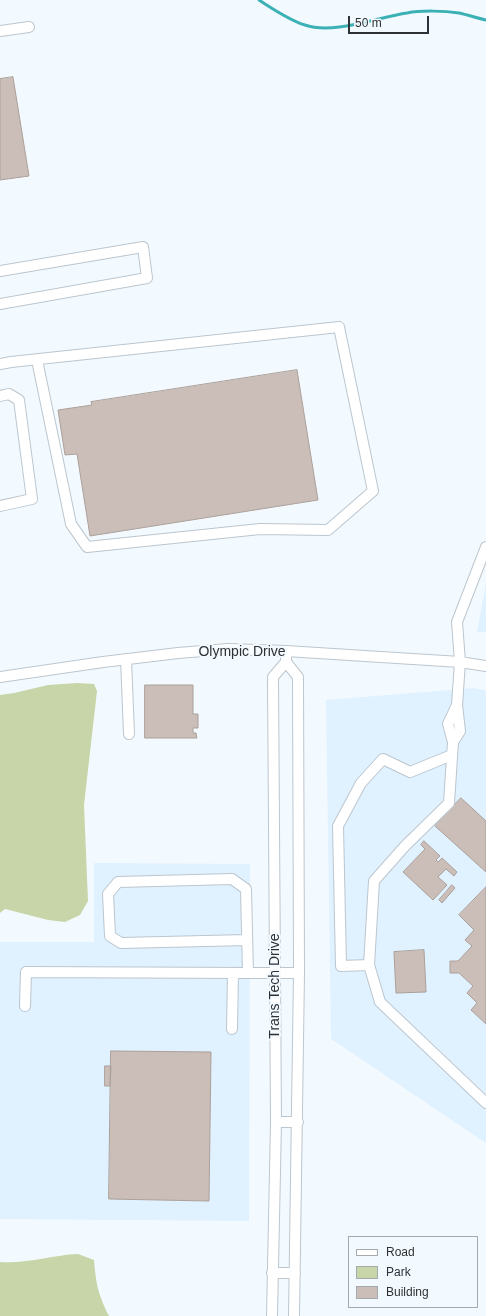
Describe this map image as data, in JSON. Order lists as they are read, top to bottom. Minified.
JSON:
{"streets":{"street":["Olympic Drive","Trans Tech Drive"]},"legend":["Road","Park","Building"],"scale_bar":"50 m"}
